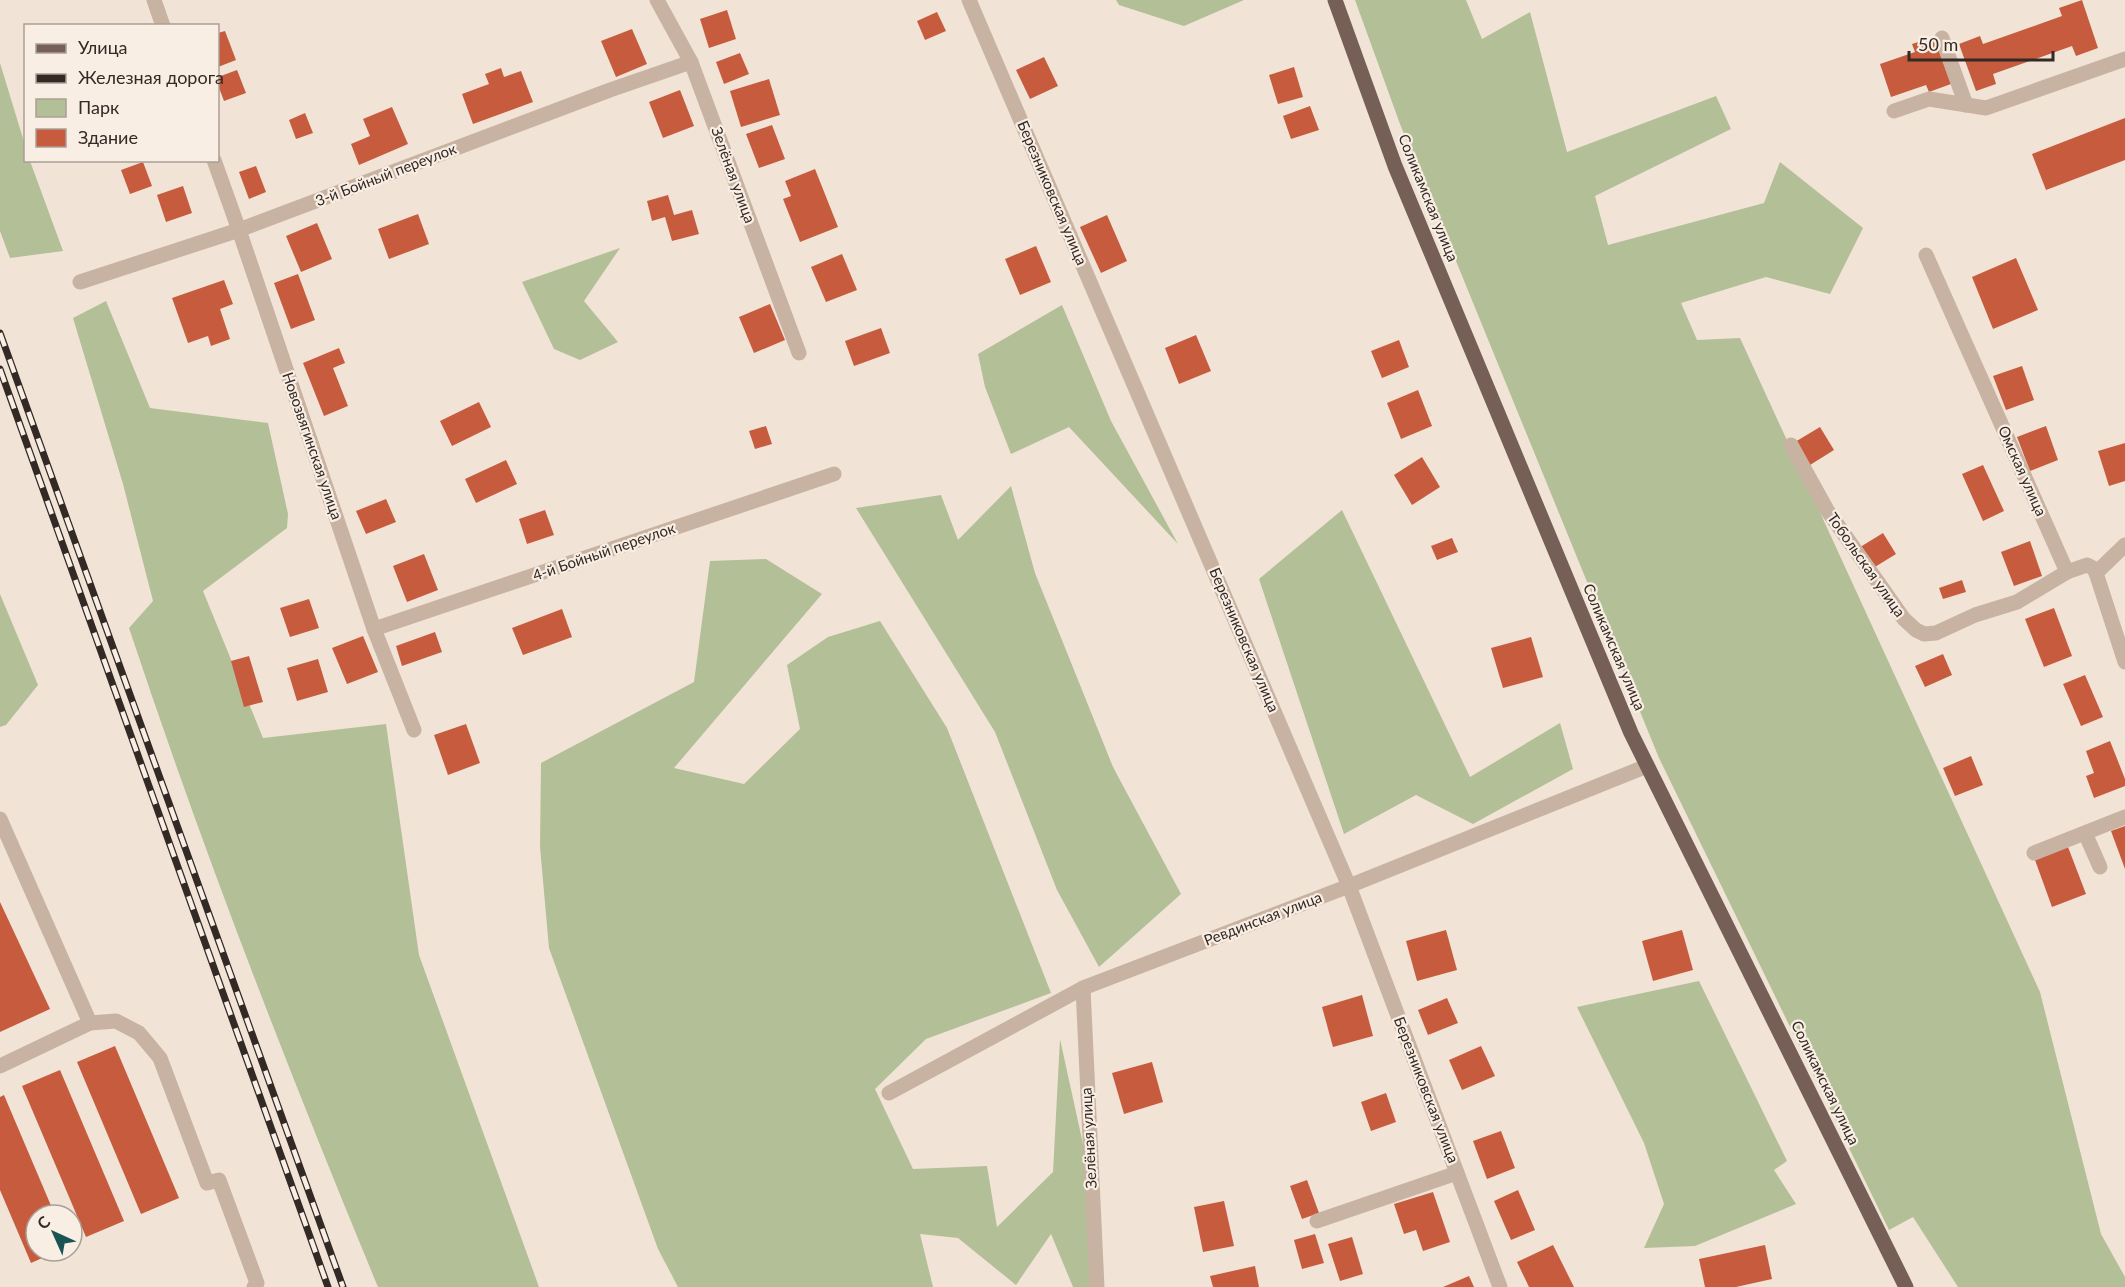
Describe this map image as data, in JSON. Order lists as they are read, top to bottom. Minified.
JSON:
{"streets":{"main road":["Соликамская улица"],"street":["3-й Бойный переулок","Зелёная улица","Березниковская улица","Новозвягинская улица","Омская улица","4-й Бойный переулок","Тобольская улица","Ревдинская улица"]},"crossings":[["3-й Бойный переулок","Зелёная улица"],["3-й Бойный переулок","Новозвягинская улица"],["Зелёная улица","Ревдинская улица"],["Березниковская улица","Ревдинская улица"],["Соликамская улица","Ревдинская улица"],["Новозвягинская улица","4-й Бойный переулок"],["Омская улица","Тобольская улица"]],"legend":["Улица","Железная дорога","Парк","Здание"],"scale_bar":"50 m","north":"top left"}
